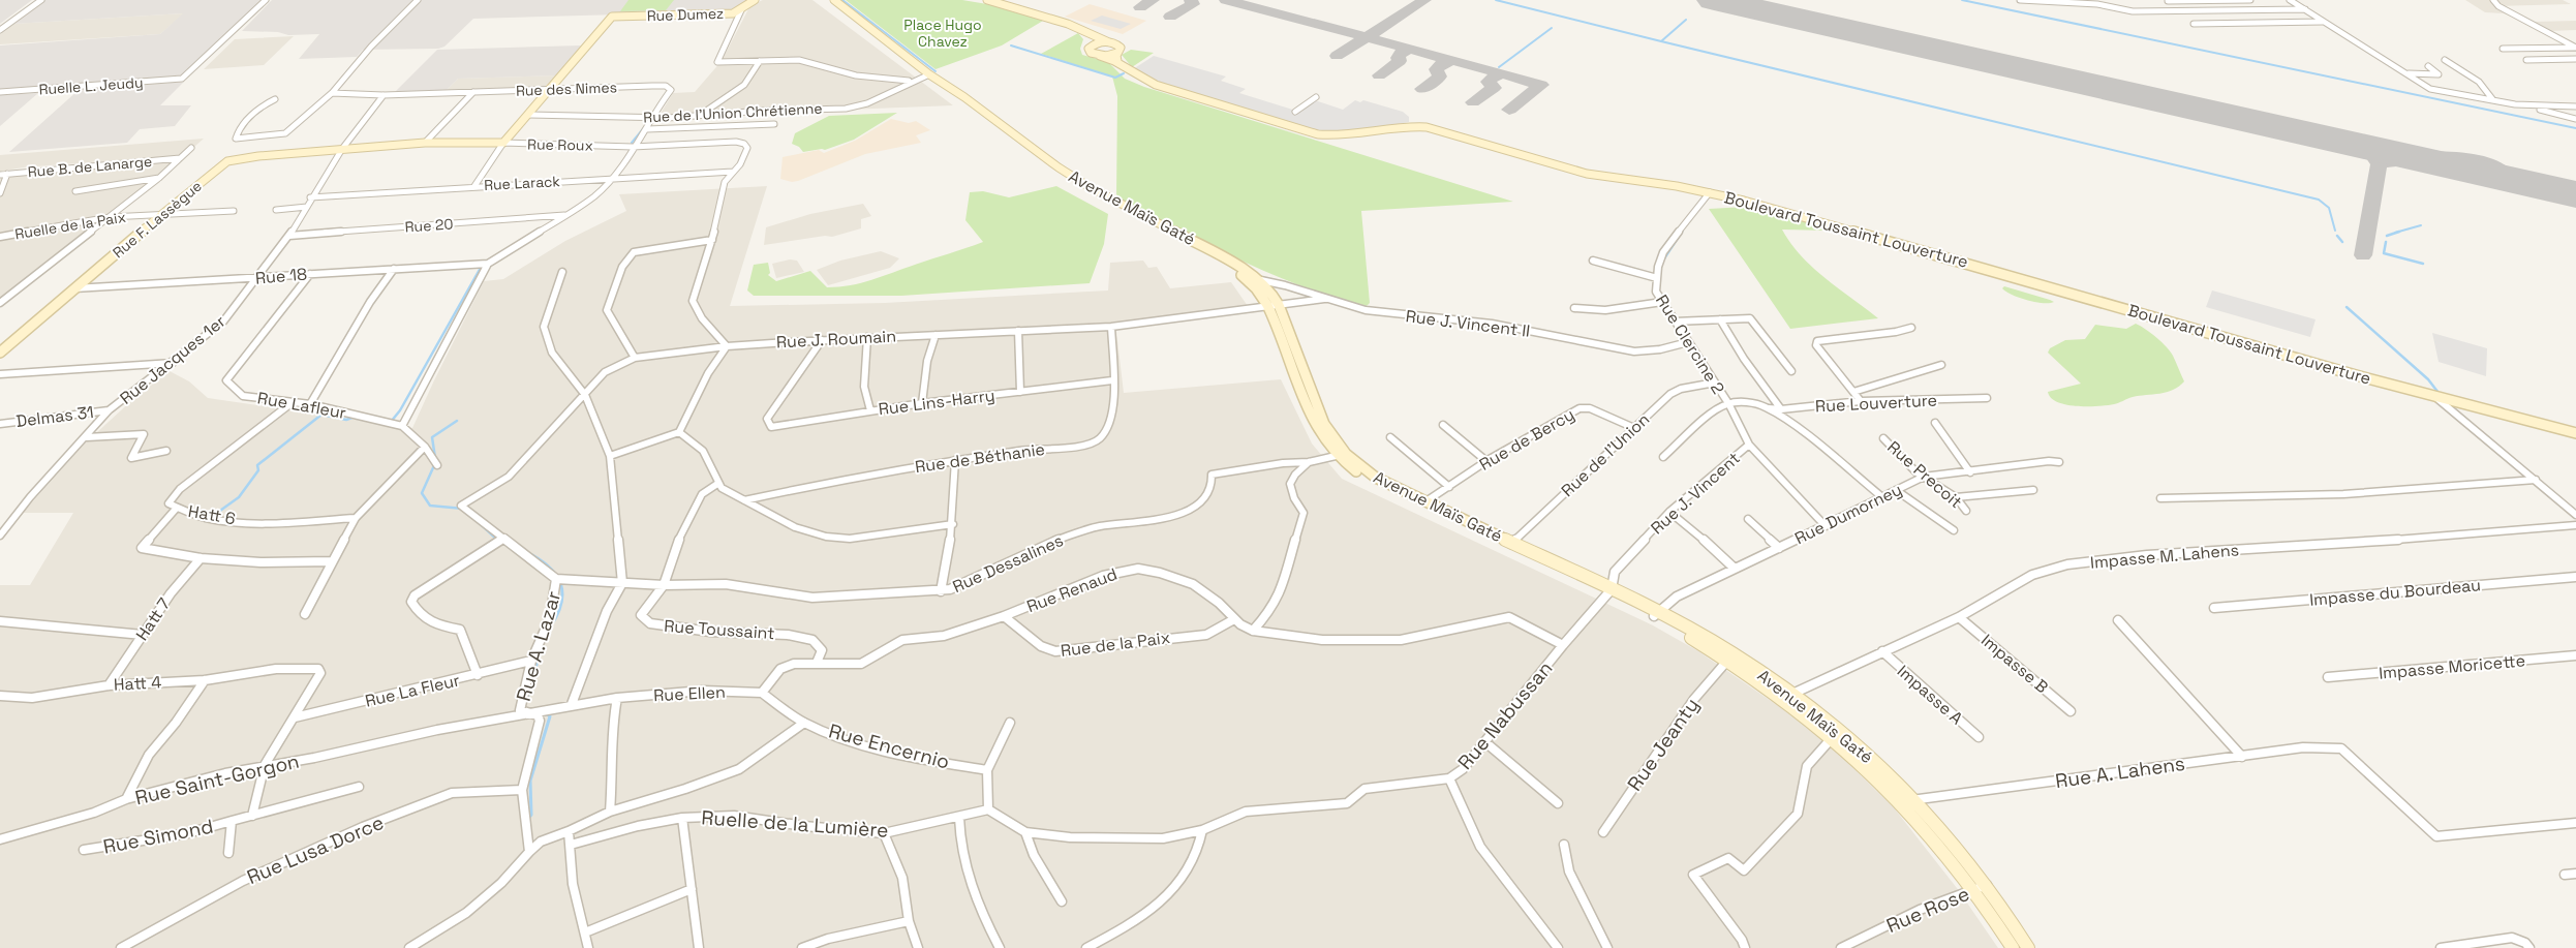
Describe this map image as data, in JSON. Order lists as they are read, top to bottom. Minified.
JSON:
{"streets":{"main road":["Rue Dumez","Rue Roux","Avenue Maïs Gaté","Rue F. Lassègue","Boulevard Toussaint Louverture"],"street":["Ruelle L. Jeudy","Rue des Nimes","Rue de l'Union Chrétienne","Rue B. de Lanarge","Rue Larack","Ruelle de la Paix","Rue 20","Rue 18","Rue J. Vincent II","Rue J. Roumain","Rue Clercine 2","Rue Jacques 1er","Rue Lins-Harry","Rue Louverture","Rue Lafleur","Delmas 31","Rue de Bercy","Rue de l'Union","Rue de Béthanie","Rue Precoit","Rue J. Vincent","Rue Dumorney","Hatt 6","Impasse M. Lahens","Rue Dessalines","Rue Renaud","Impasse du Bourdeau","Hatt 7","Rue Toussaint","Rue de la Paix","Rue A. Lazar","Impasse B","Impasse Moricette","Hatt 4","Rue La Fleur","Rue Ellen","Impasse A","Rue Nabussan","Rue Jeanty","Rue Encernio","Rue A. Lahens","Rue Saint-Gorgon","Ruelle de la Lumière","Rue Simond","Rue Lusa Dorce","Rue Rose"]},"crossings":[["Rue Dumez","Rue des Nimes"],["Rue des Nimes","Rue de l'Union Chrétienne"],["Rue des Nimes","Rue Roux"],["Rue des Nimes","Rue Larack"],["Rue des Nimes","Rue 20"],["Rue des Nimes","Rue 18"],["Rue des Nimes","Rue Jacques 1er"],["Rue de l'Union Chrétienne","Avenue Maïs Gaté"],["Rue Roux","Rue Larack"],["Rue Roux","Rue F. Lassègue"],["Rue Roux","Rue Jacques 1er"],["Rue Larack","Rue Jacques 1er"],["Avenue Maïs Gaté","Rue J. Vincent II"],["Avenue Maïs Gaté","Rue J. Roumain"],["Avenue Maïs Gaté","Rue de Bercy"],["Avenue Maïs Gaté","Rue de l'Union"],["Avenue Maïs Gaté","Rue J. Vincent"],["Avenue Maïs Gaté","Rue Dumorney"],["Avenue Maïs Gaté","Impasse M. Lahens"],["Avenue Maïs Gaté","Rue Dessalines"],["Avenue Maïs Gaté","Rue Nabussan"],["Avenue Maïs Gaté","Rue Jeanty"],["Avenue Maïs Gaté","Rue A. Lahens"],["Avenue Maïs Gaté","Rue Rose"],["Rue F. Lassègue","Ruelle de la Paix"],["Rue F. Lassègue","Rue 18"],["Rue F. Lassègue","Rue Jacques 1er"],["Rue 20","Rue Jacques 1er"],["Boulevard Toussaint Louverture","Rue Clercine 2"],["Rue 18","Rue Jacques 1er"],["Rue 18","Rue Lafleur"],["Rue J. Vincent II","Rue J. Roumain"],["Rue J. Vincent II","Rue Clercine 2"],["Rue J. Roumain","Rue Lins-Harry"],["Rue J. Roumain","Rue de Béthanie"],["Rue Clercine 2","Rue Louverture"],["Rue Clercine 2","Rue de l'Union"],["Rue Clercine 2","Rue J. Vincent"],["Rue Clercine 2","Rue Dumorney"],["Rue Jacques 1er","Delmas 31"],["Rue Lins-Harry","Rue de Béthanie"],["Rue Lafleur","Hatt 6"],["Rue de Bercy","Rue de l'Union"],["Rue Precoit","Rue Dumorney"],["Rue J. Vincent","Rue Nabussan"],["Impasse M. Lahens","Impasse B"],["Impasse M. Lahens","Impasse A"],["Rue Dessalines","Rue Toussaint"],["Rue Renaud","Rue Toussaint"],["Rue Renaud","Rue de la Paix"],["Rue Renaud","Rue Ellen"],["Rue Renaud","Rue Nabussan"],["Rue Renaud","Rue Encernio"],["Hatt 7","Hatt 4"],["Rue A. Lazar","Rue La Fleur"],["Rue A. Lazar","Rue Ellen"],["Rue A. Lazar","Rue Saint-Gorgon"],["Rue A. Lazar","Rue Lusa Dorce"],["Hatt 4","Rue La Fleur"],["Rue Ellen","Rue Encernio"],["Rue Ellen","Rue Saint-Gorgon"],["Rue Nabussan","Ruelle de la Lumière"]],"parks":["Place Hugo Chavez"]}
